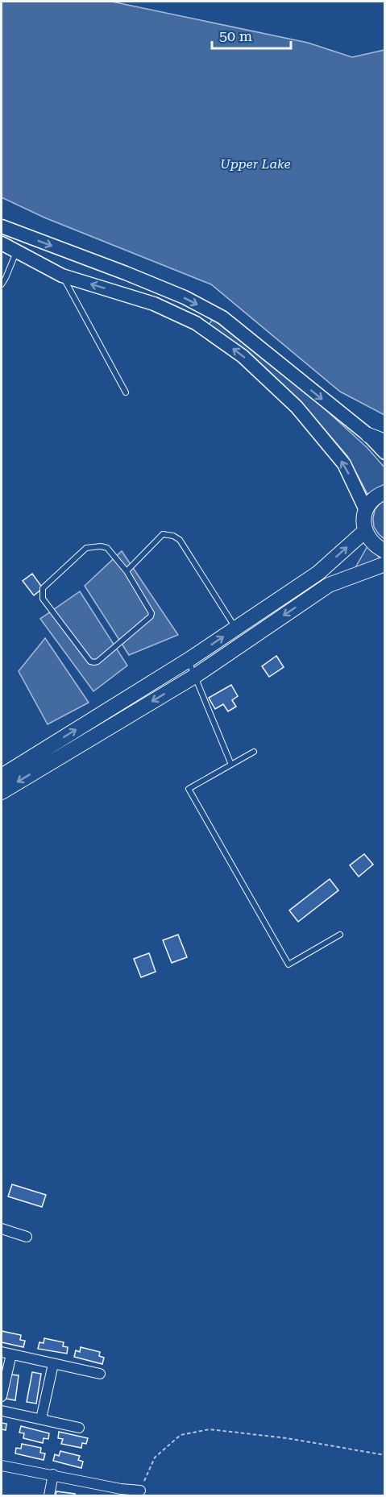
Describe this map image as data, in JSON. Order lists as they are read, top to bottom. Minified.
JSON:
{"water":["Upper Lake"],"scale_bar":"50 m"}
